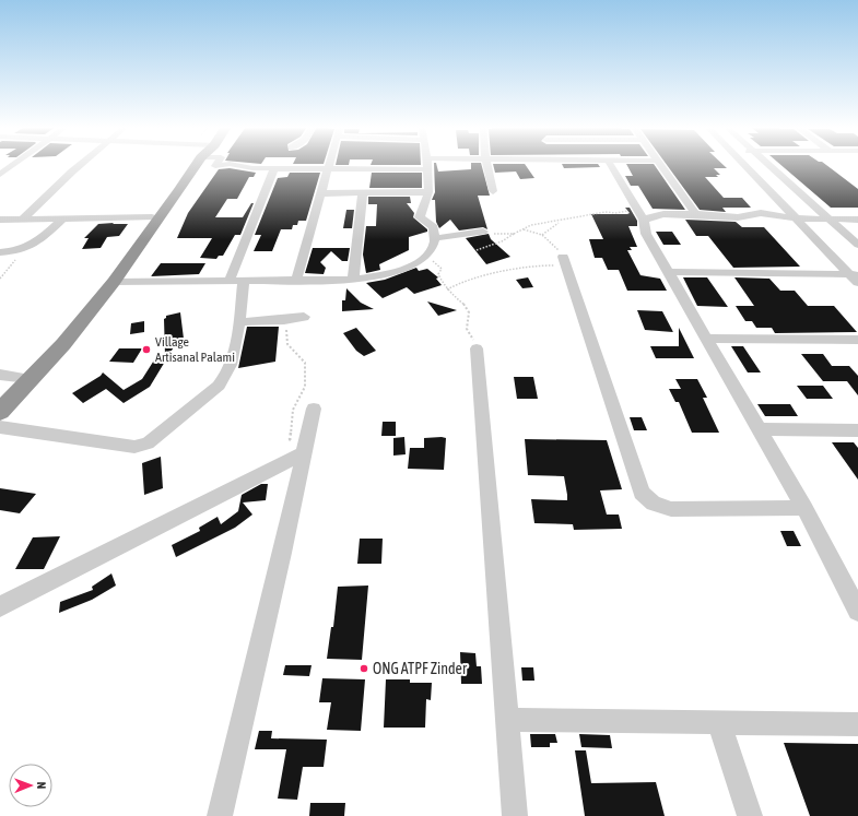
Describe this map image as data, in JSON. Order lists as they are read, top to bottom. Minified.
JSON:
{"places":["Village Artisanal Palami","ONG ATPF Zinder"],"north":"right"}
